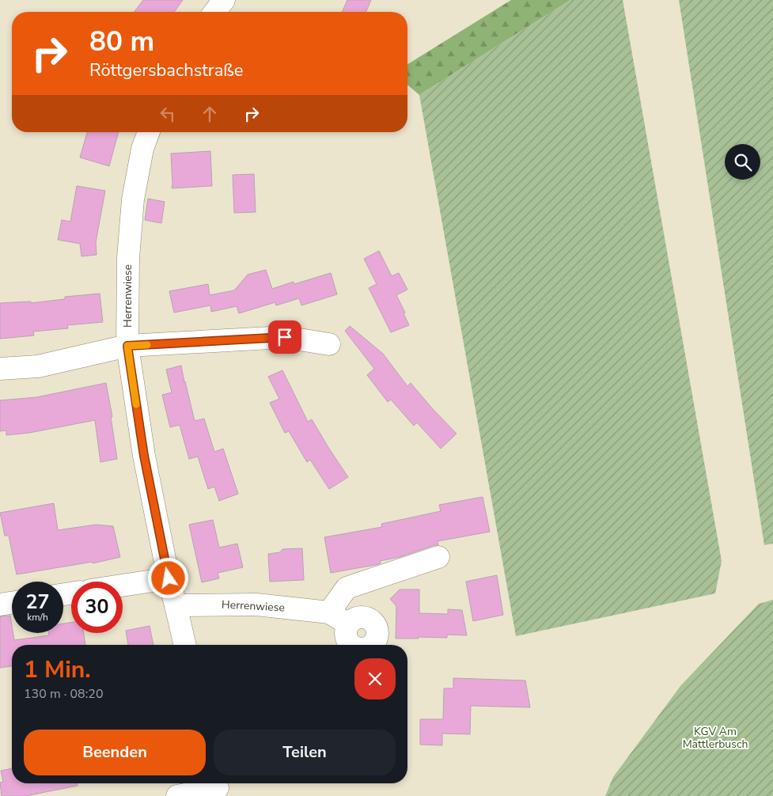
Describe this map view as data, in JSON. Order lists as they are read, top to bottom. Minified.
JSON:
{"streets":{"street":["Herrenwiese"]},"parks":["KGV Am Mattlerbusch"],"page":{"turn":["80 m","Röttgersbachstraße"],"speed":"27 km/h","limit":"30","heading":["1 Min.","130 m · 08:20"],"buttons":["Beenden","Teilen"]}}
